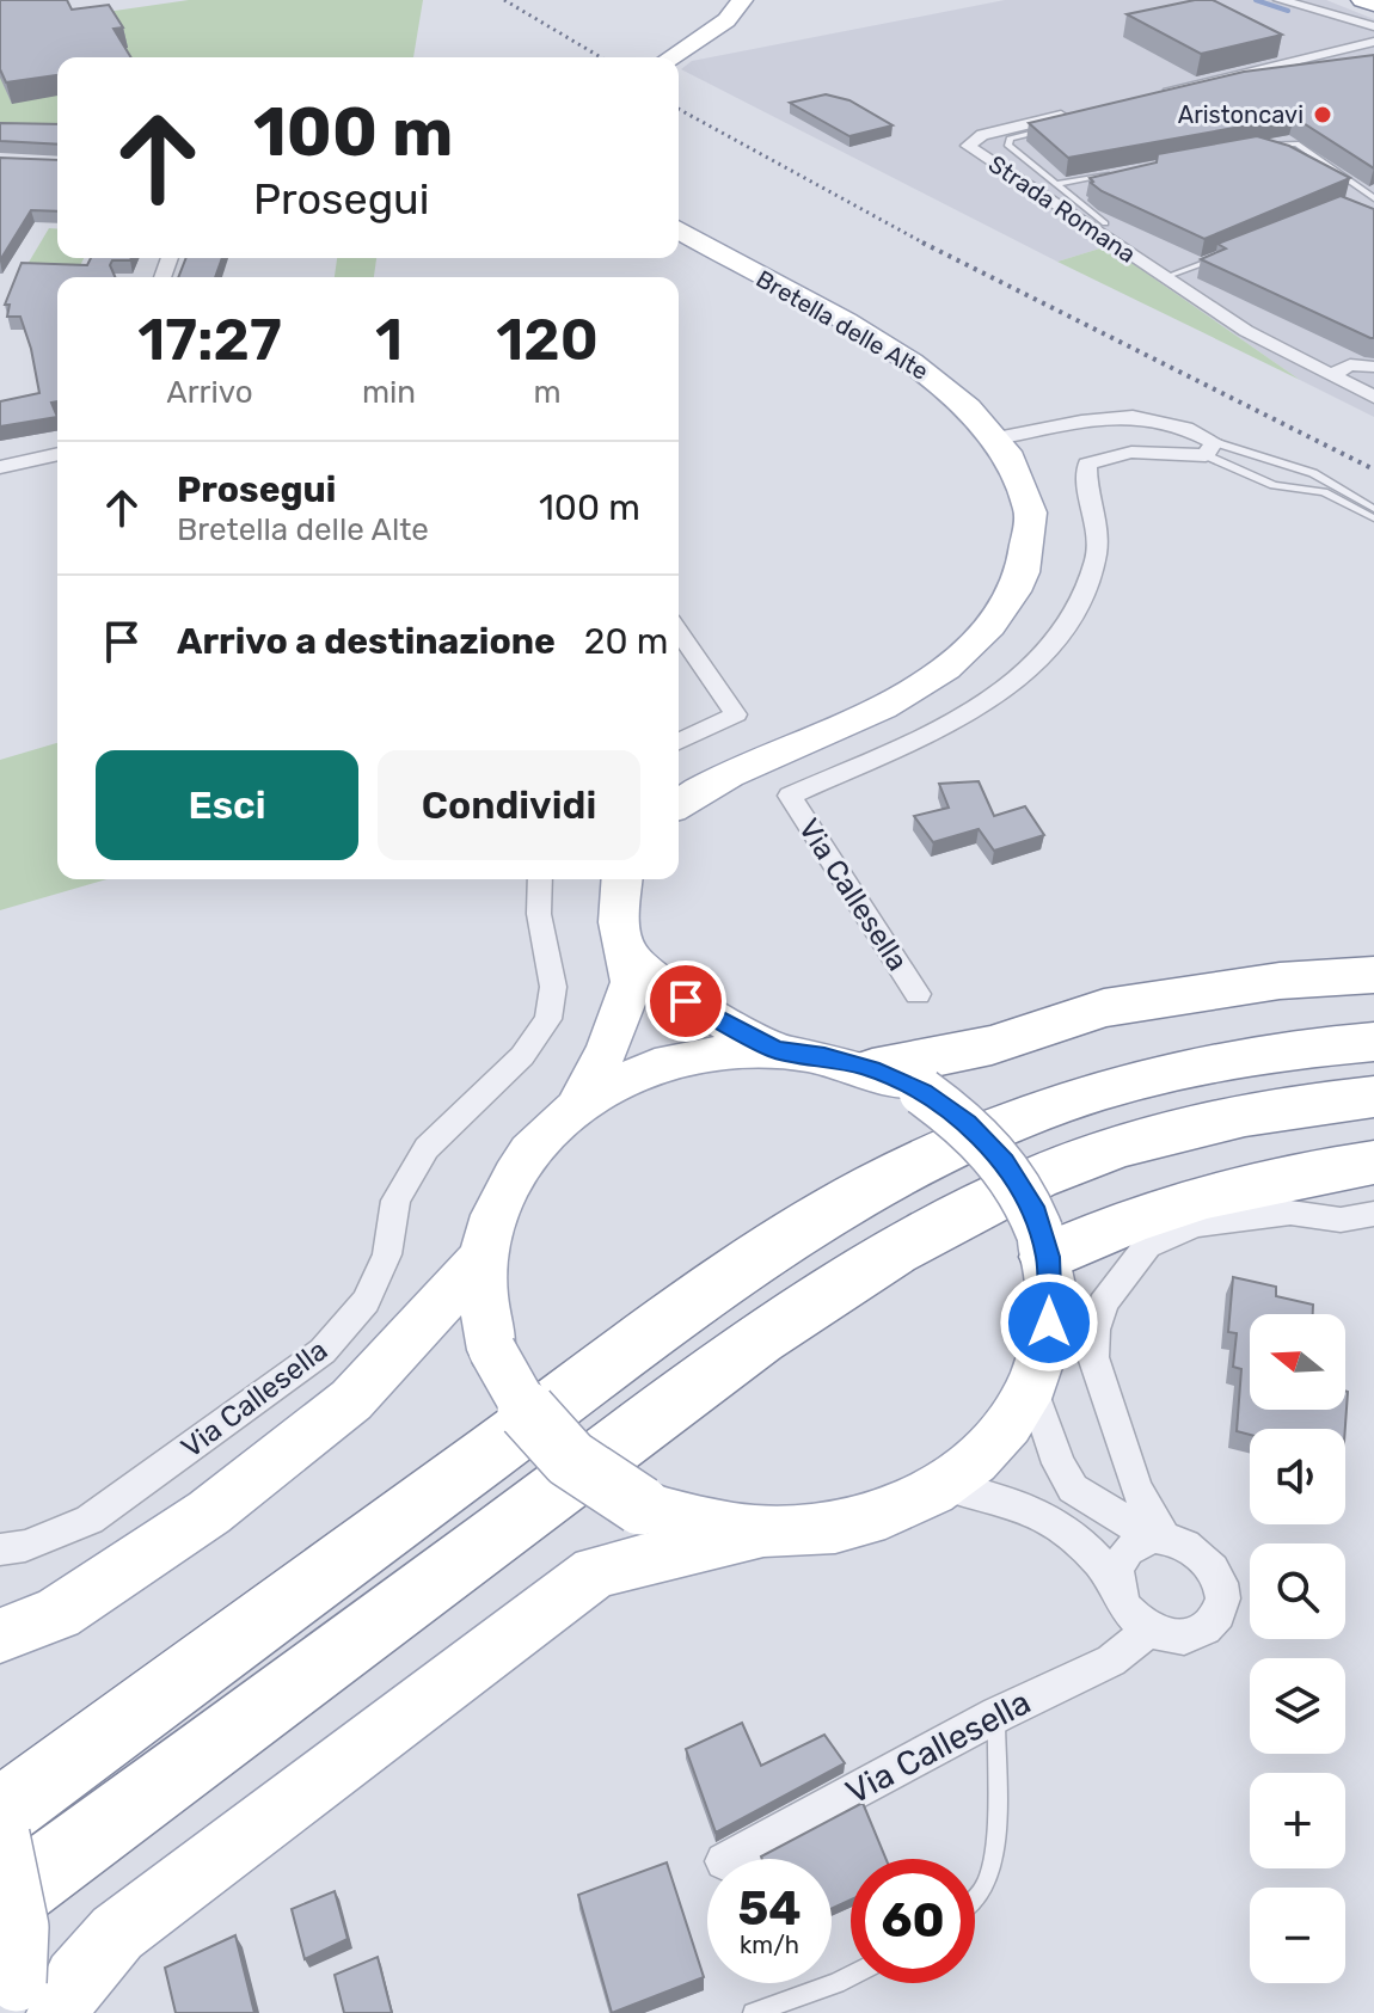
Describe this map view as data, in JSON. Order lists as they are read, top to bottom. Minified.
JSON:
{"streets":{"main road":["Bretella delle Alte"],"street":["Strada Romana","Via Callesella"]},"places":["Aristoncavi"],"north":"left","page":{"turn":["100 m","Prosegui"],"eta":["17:27","Arrivo","1","min","120","m"],"list":[{"name":"Prosegui","note":"Bretella delle Alte","value":"100 m"},{"name":"Arrivo a destinazione","value":"20 m"}],"buttons":["Esci","Condividi"],"map_buttons":["+","−"],"speed":"54 km/h","limit":"60"}}
